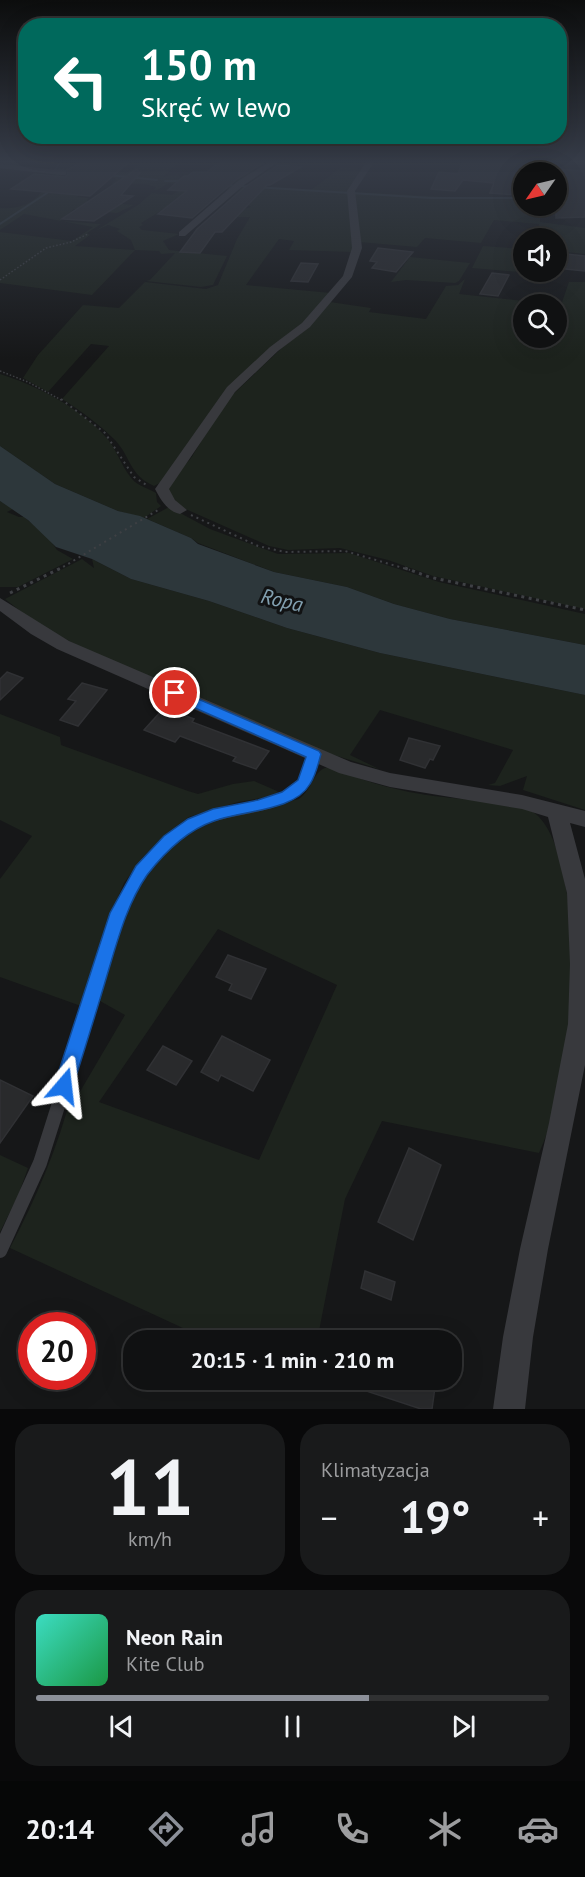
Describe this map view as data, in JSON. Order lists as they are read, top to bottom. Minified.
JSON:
{"water":["Ropa"],"north":"bottom left","page":{"turn":["150 m","Skręć w lewo"],"limit":"20","trip":"20:15 · 1 min · 210 m","tile":[["11","km/h"],"Klimatyzacja"],"heat":["−","19°","+"],"song":["Neon Rain","Kite Club"],"tabs":"20:14"}}
